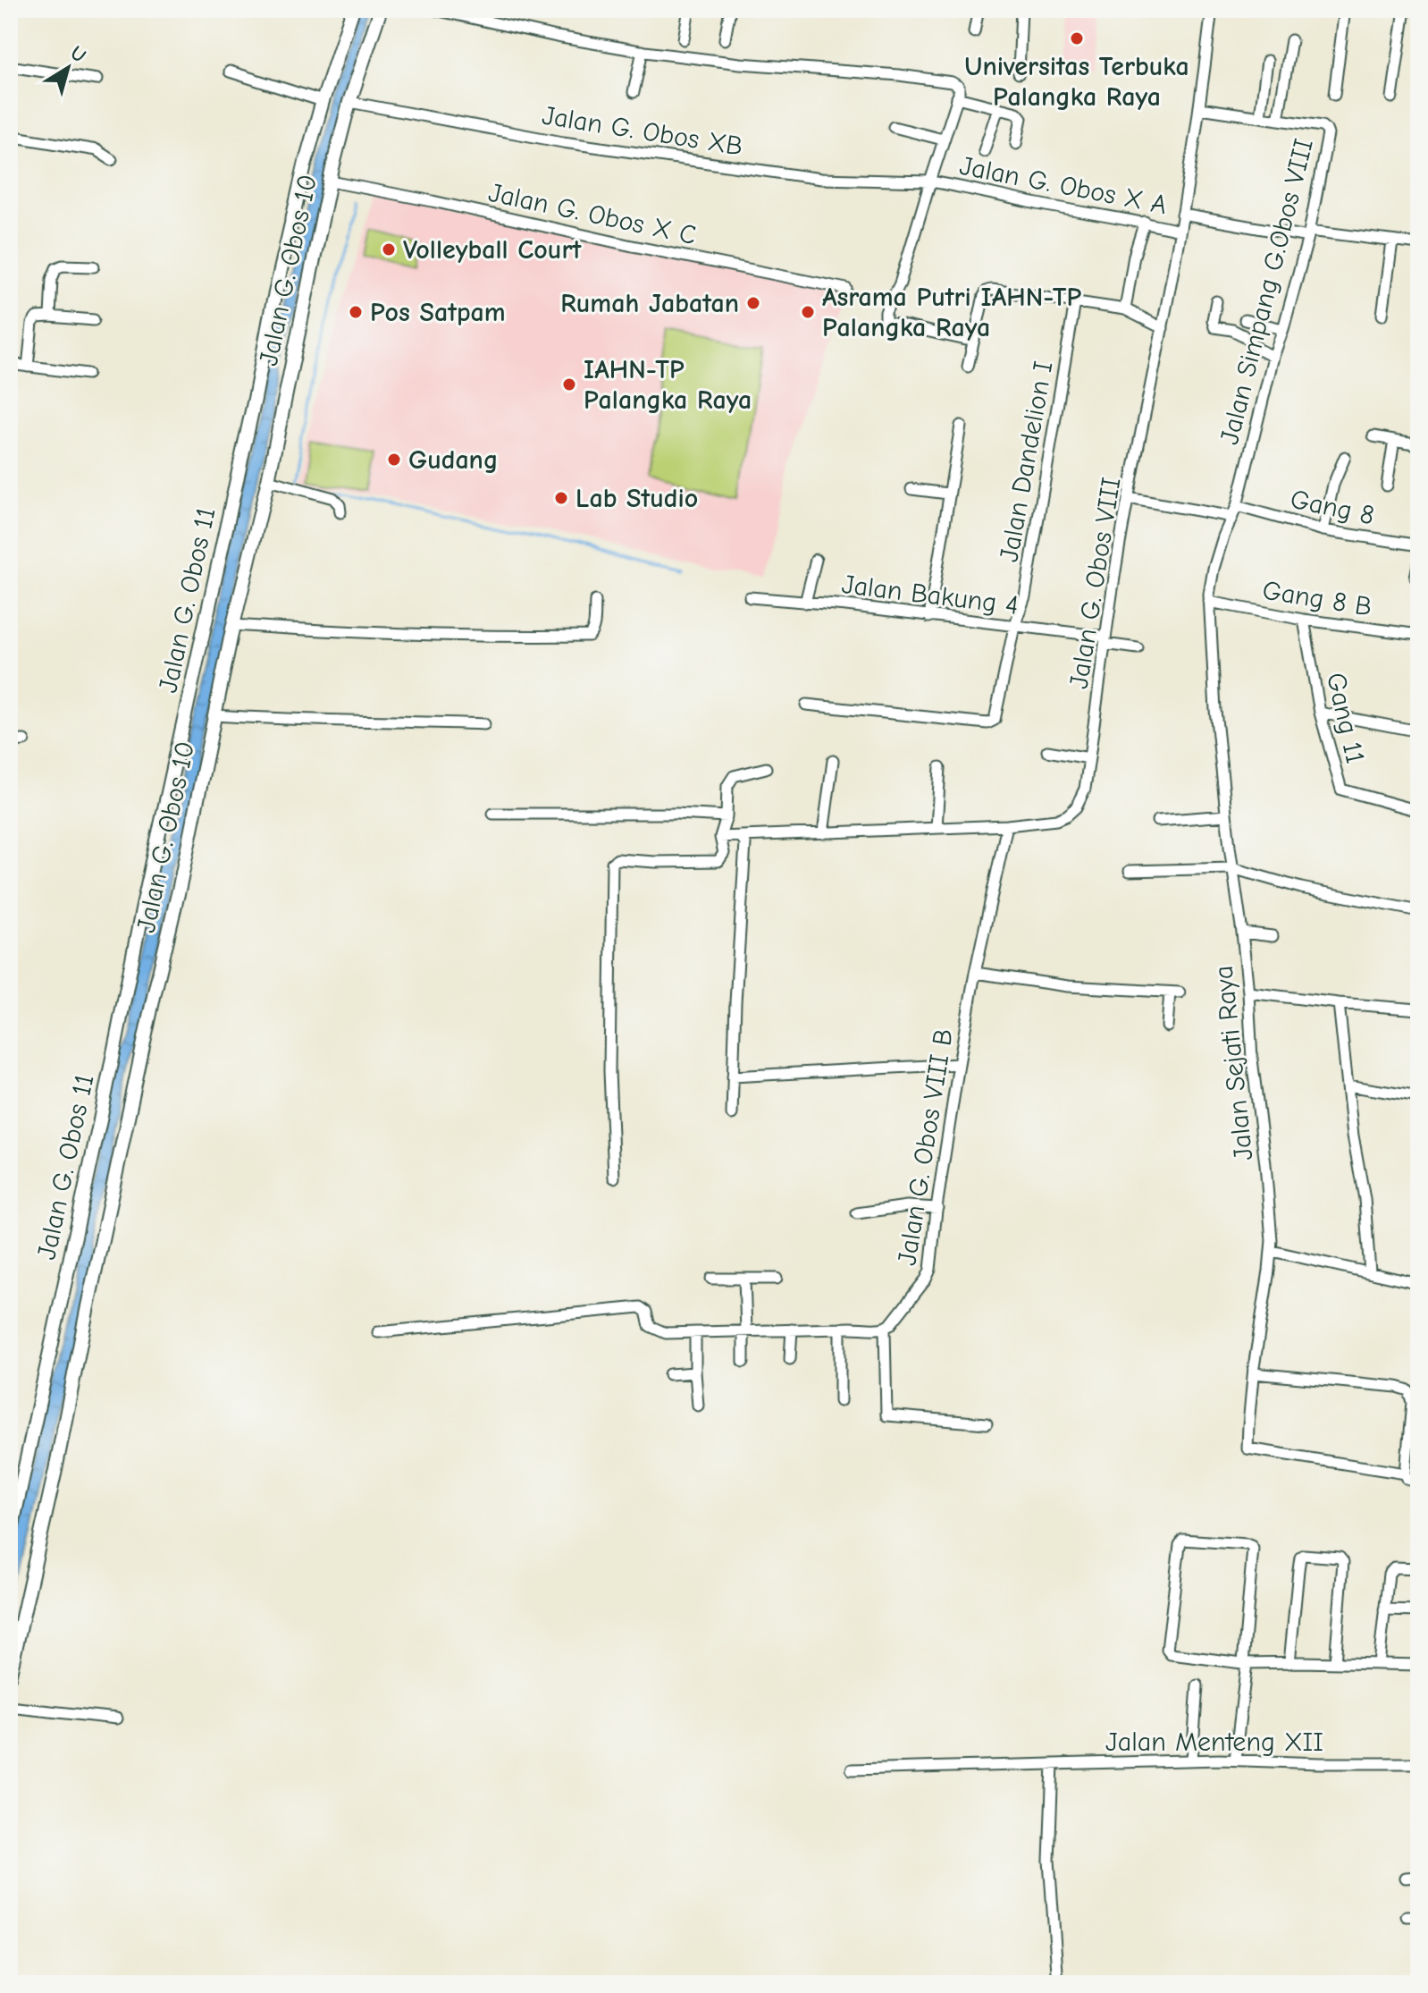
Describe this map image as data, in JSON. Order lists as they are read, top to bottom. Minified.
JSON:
{"streets":{"street":["Jalan G. Obos XB","Jalan G. Obos X A","Jalan G. Obos X C","Jalan G. Obos 10","Jalan Simpang G.Obos VIII","Jalan Dandelion I","Gang 8","Jalan G. Obos VIII","Jalan Bakung 4","Gang 8 B","Jalan G. Obos 11","Gang 11","Jalan Sejati Raya","Jalan G. Obos VIII B","Jalan Menteng XII"]},"crossings":[["Jalan G. Obos XB","Jalan G. Obos X A"],["Jalan G. Obos XB","Jalan G. Obos 10"],["Jalan G. Obos X A","Jalan G. Obos VIII"],["Jalan G. Obos X C","Jalan G. Obos 10"],["Jalan Simpang G.Obos VIII","Gang 8"],["Jalan Simpang G.Obos VIII","Jalan G. Obos VIII"],["Jalan Simpang G.Obos VIII","Jalan Sejati Raya"],["Jalan Dandelion I","Jalan Bakung 4"],["Jalan G. Obos VIII","Jalan Bakung 4"],["Jalan G. Obos VIII","Jalan G. Obos VIII B"],["Gang 8 B","Gang 11"],["Gang 8 B","Jalan Sejati Raya"]],"places":["Universitas Terbuka Palangka Raya","Volleyball Court","Rumah Jabatan","Pos Satpam","Asrama Putri IAHN-TP Palangka Raya","IAHN-TP Palangka Raya","Gudang","Lab Studio"],"north":"top right"}
